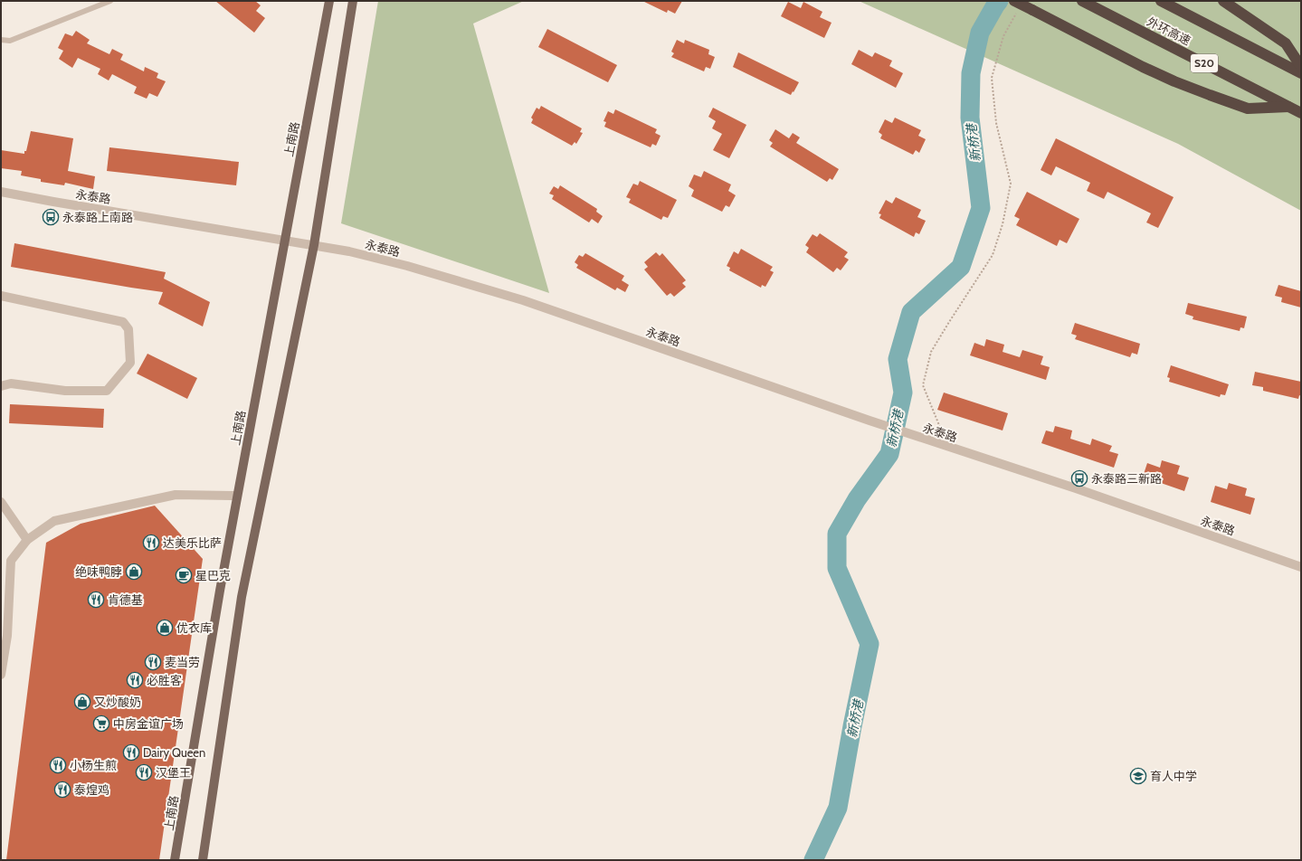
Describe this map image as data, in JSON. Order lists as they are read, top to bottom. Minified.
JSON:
{"streets":{"highway":["外环高速","S20"],"main road":["上南路"],"street":["永泰路"]},"crossings":[["上南路","永泰路"]],"water":["新桥港"],"places":{"bus stop":["永泰路上南路","永泰路三新路"],"restaurant":["达美乐比萨","肯德基","麦当劳","必胜客","Dairy Queen","小杨生煎","汉堡王","泰煌鸡"],"shop":["绝味鸭脖","优衣库","又炒酸奶"],"cafe":["星巴克"],"supermarket":["中房金谊广场"],"school or university":["育人中学"]}}
